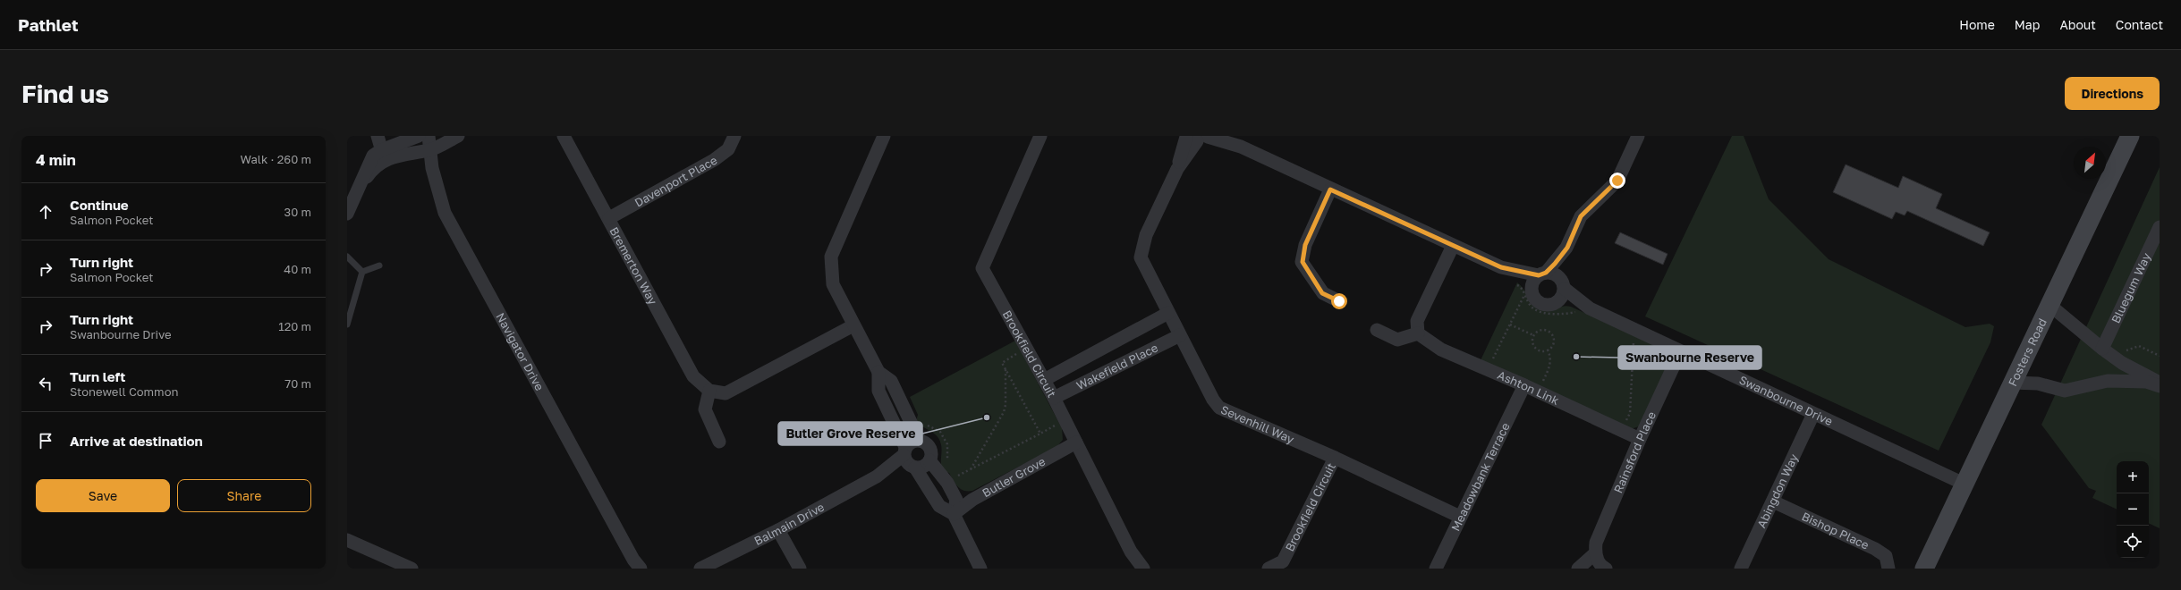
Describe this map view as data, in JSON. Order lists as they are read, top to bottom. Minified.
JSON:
{"streets":{"main road":["Fosters Road"],"street":["Davenport Place","Bremerton Way","Bluegum Way","Navigator Drive","Brookfield Circuit","Wakefield Place","Ashton Link","Swanbourne Drive","Sevenhill Way","Rainsford Place","Butler Grove","Meadowbank Terrace","Abingdon Way","Balmain Drive","Bishop Place"]},"crossings":[["Davenport Place","Bremerton Way"],["Fosters Road","Swanbourne Drive"],["Brookfield Circuit","Wakefield Place"],["Brookfield Circuit","Sevenhill Way"],["Brookfield Circuit","Butler Grove"],["Wakefield Place","Sevenhill Way"],["Ashton Link","Rainsford Place"],["Ashton Link","Meadowbank Terrace"],["Swanbourne Drive","Rainsford Place"],["Swanbourne Drive","Abingdon Way"],["Sevenhill Way","Meadowbank Terrace"],["Abingdon Way","Bishop Place"]],"places":["Swanbourne Reserve","Butler Grove Reserve"],"north":"top right","page":{"header":"Pathlet","nav":["Home","Map","About","Contact"],"buttons":["Directions",["Save","Share"]],"title":"Find us","heading":["4 min","Walk · 260 m"],"list":[["Continue","Salmon Pocket","30 m"],["Turn right","Salmon Pocket","40 m"],["Turn right","Swanbourne Drive","120 m"],["Turn left","Stonewell Common","70 m"],"Arrive at destination"],"map_buttons":["+","−"]}}
